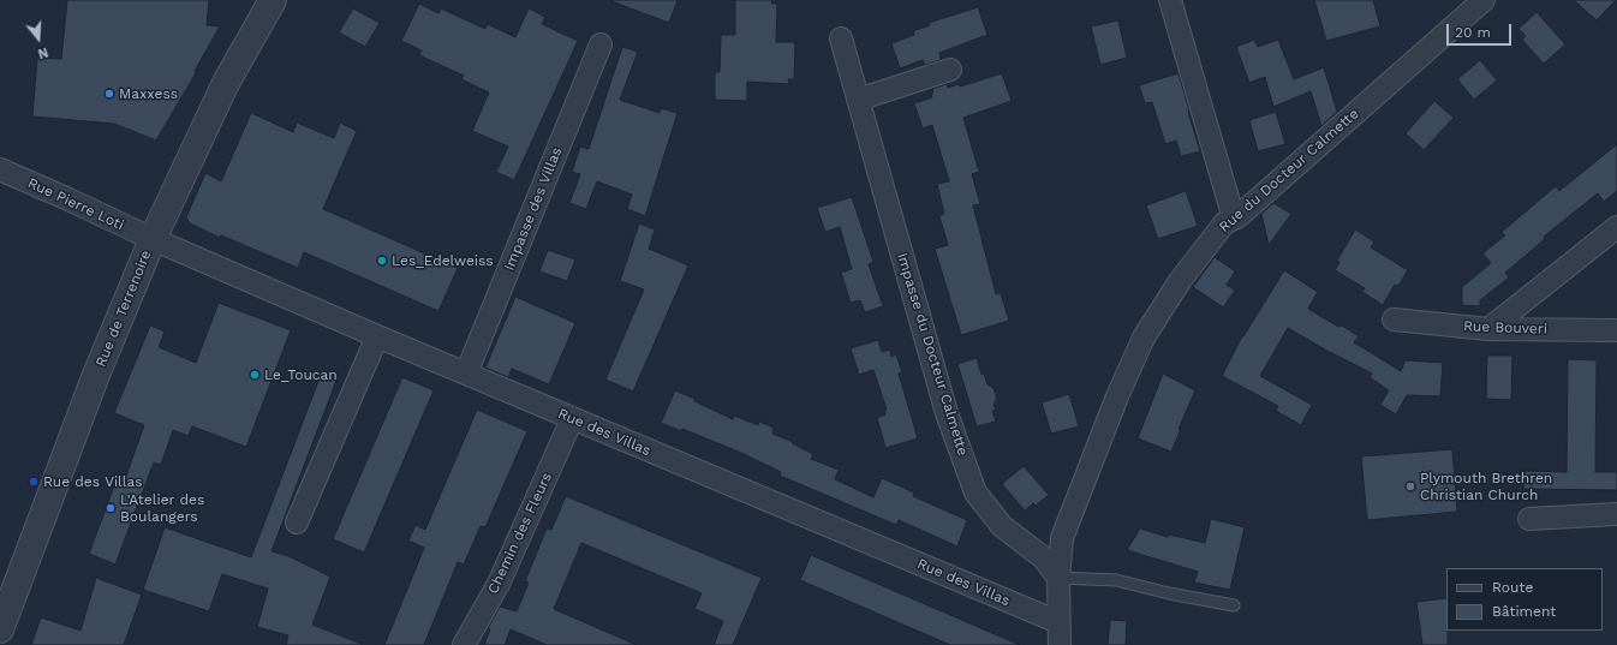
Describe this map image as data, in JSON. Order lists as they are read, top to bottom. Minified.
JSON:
{"streets":{"street":["Rue du Docteur Calmette","Rue Pierre Loti","Impasse des Villas","Rue de Terrenoire","Rue Bouveri","Impasse du Docteur Calmette","Rue des Villas","Chemin des Fleurs"]},"crossings":[["Rue du Docteur Calmette","Impasse du Docteur Calmette"],["Rue du Docteur Calmette","Rue des Villas"],["Rue Pierre Loti","Rue de Terrenoire"],["Rue Pierre Loti","Rue des Villas"],["Impasse des Villas","Rue des Villas"],["Rue de Terrenoire","Rue des Villas"],["Rue des Villas","Chemin des Fleurs"]],"places":["Maxxess","Les_Edelweiss","Le_Toucan","Rue des Villas","Plymouth Brethren Christian Church","L'Atelier des Boulangers"],"legend":["Route","Bâtiment"],"scale_bar":"20 m","north":"bottom"}
